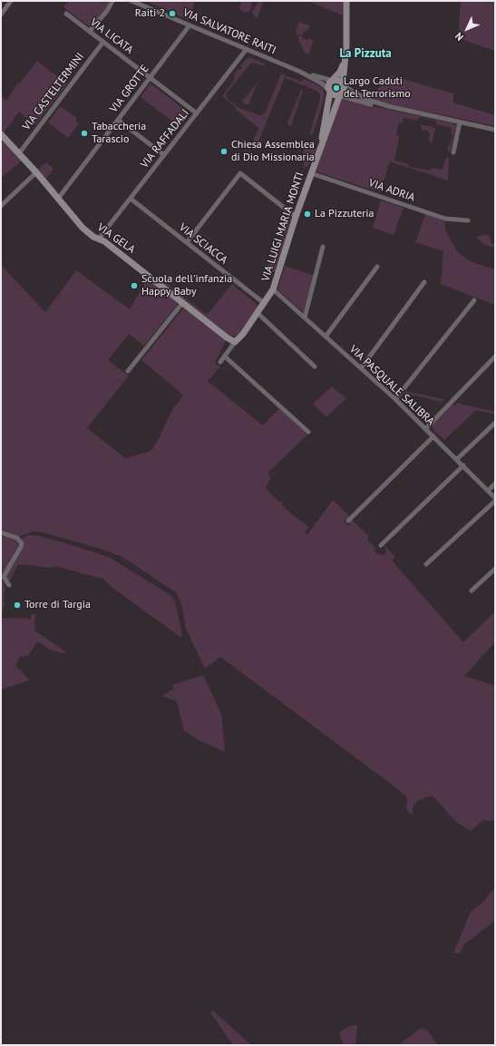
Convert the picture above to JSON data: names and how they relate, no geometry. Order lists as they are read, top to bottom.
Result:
{
  "streets": {
    "street": [
      "VIA SALVATORE RAITI",
      "VIA LICATA",
      "VIA GROTTE",
      "VIA CASTELTERMINI",
      "VIA RAFFADALI",
      "VIA ADRIA",
      "VIA LUIGI MARIA MONTI",
      "VIA GELA",
      "VIA SCIACCA",
      "VIA PASQUALE SALIBRA"
    ]
  },
  "crossings": [
    ["VIA SALVATORE RAITI", "VIA GROTTE"],
    ["VIA SALVATORE RAITI", "VIA RAFFADALI"],
    ["VIA LICATA", "VIA GROTTE"],
    ["VIA LICATA", "VIA CASTELTERMINI"],
    ["VIA LICATA", "VIA RAFFADALI"],
    ["VIA GROTTE", "VIA GELA"],
    ["VIA CASTELTERMINI", "VIA GELA"],
    ["VIA RAFFADALI", "VIA GELA"],
    ["VIA RAFFADALI", "VIA SCIACCA"],
    ["VIA ADRIA", "VIA LUIGI MARIA MONTI"],
    ["VIA LUIGI MARIA MONTI", "VIA GELA"],
    ["VIA LUIGI MARIA MONTI", "VIA SCIACCA"],
    ["VIA LUIGI MARIA MONTI", "VIA PASQUALE SALIBRA"]
  ],
  "districts": ["La Pizzuta"],
  "places": [
    "Raiti 2",
    "Largo Caduti del Terrorismo",
    "Tabaccheria Tarascio",
    "Chiesa Assemblea di Dio Missionaria",
    "La Pizzuteria",
    "Scuola dell'infanzia Happy Baby",
    "Torre di Targia"
  ],
  "north": "bottom left"
}
